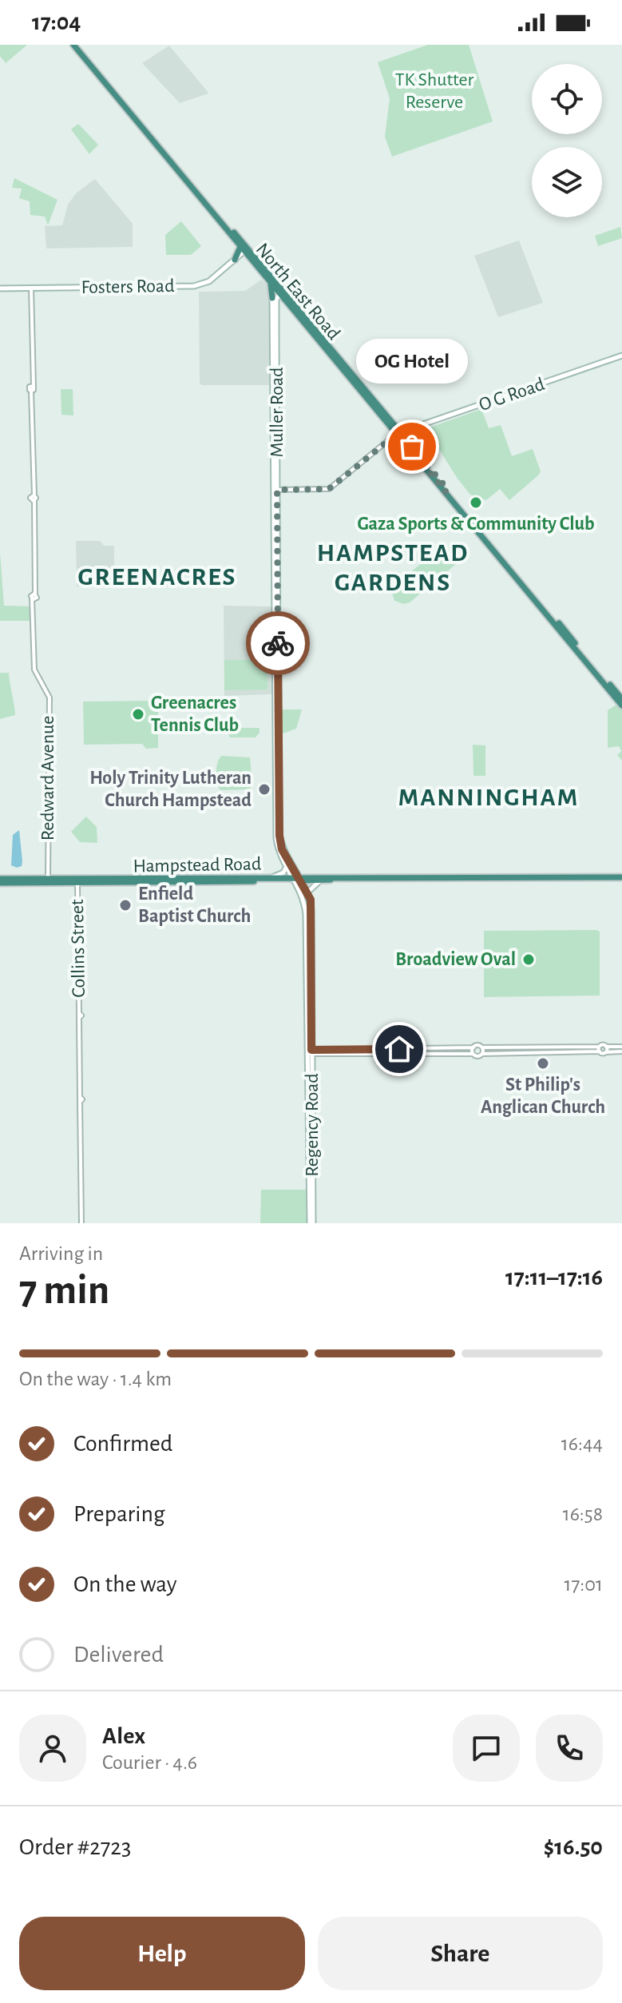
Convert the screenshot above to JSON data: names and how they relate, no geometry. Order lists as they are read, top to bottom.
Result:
{
  "streets": {
    "highway": ["North East Road", "Hampstead Road"],
    "main road": [
      "Fosters Road",
      "O G Road",
      "Muller Road",
      "Regency Road"
    ],
    "street": ["Redward Avenue", "Collins Street"]
  },
  "crossings": [
    ["Fosters Road", "Redward Avenue"],
    ["North East Road", "O G Road"],
    ["North East Road", "Muller Road"],
    ["Muller Road", "Hampstead Road"],
    ["Muller Road", "Regency Road"],
    ["Redward Avenue", "Hampstead Road"],
    ["Hampstead Road", "Collins Street"],
    ["Hampstead Road", "Regency Road"]
  ],
  "districts": ["HAMPSTEAD GARDENS", "GREENACRES", "MANNINGHAM"],
  "parks": ["TK Shutter Reserve"],
  "places": [
    "OG Hotel",
    "Gaza Sports & Community Club",
    "Greenacres Tennis Club",
    "Holy Trinity Lutheran Church Hampstead",
    "Enfield Baptist Church",
    "Broadview Oval",
    "St Philip's Anglican Church"
  ],
  "page": {
    "status": "17:04",
    "bubble": "OG Hotel",
    "heading": ["7 min", "Arriving in", "17:11–17:16"],
    "panel": [
      "Alex",
      "Courier · 4.6",
      "Order #2723",
      "$16.50"
    ],
    "bar": "On the way · 1.4 km",
    "list": [
      ["Confirmed", "16:44"],
      ["Preparing", "16:58"],
      ["On the way", "17:01"],
      "Delivered"
    ],
    "buttons": ["Help", "Share"]
  }
}
